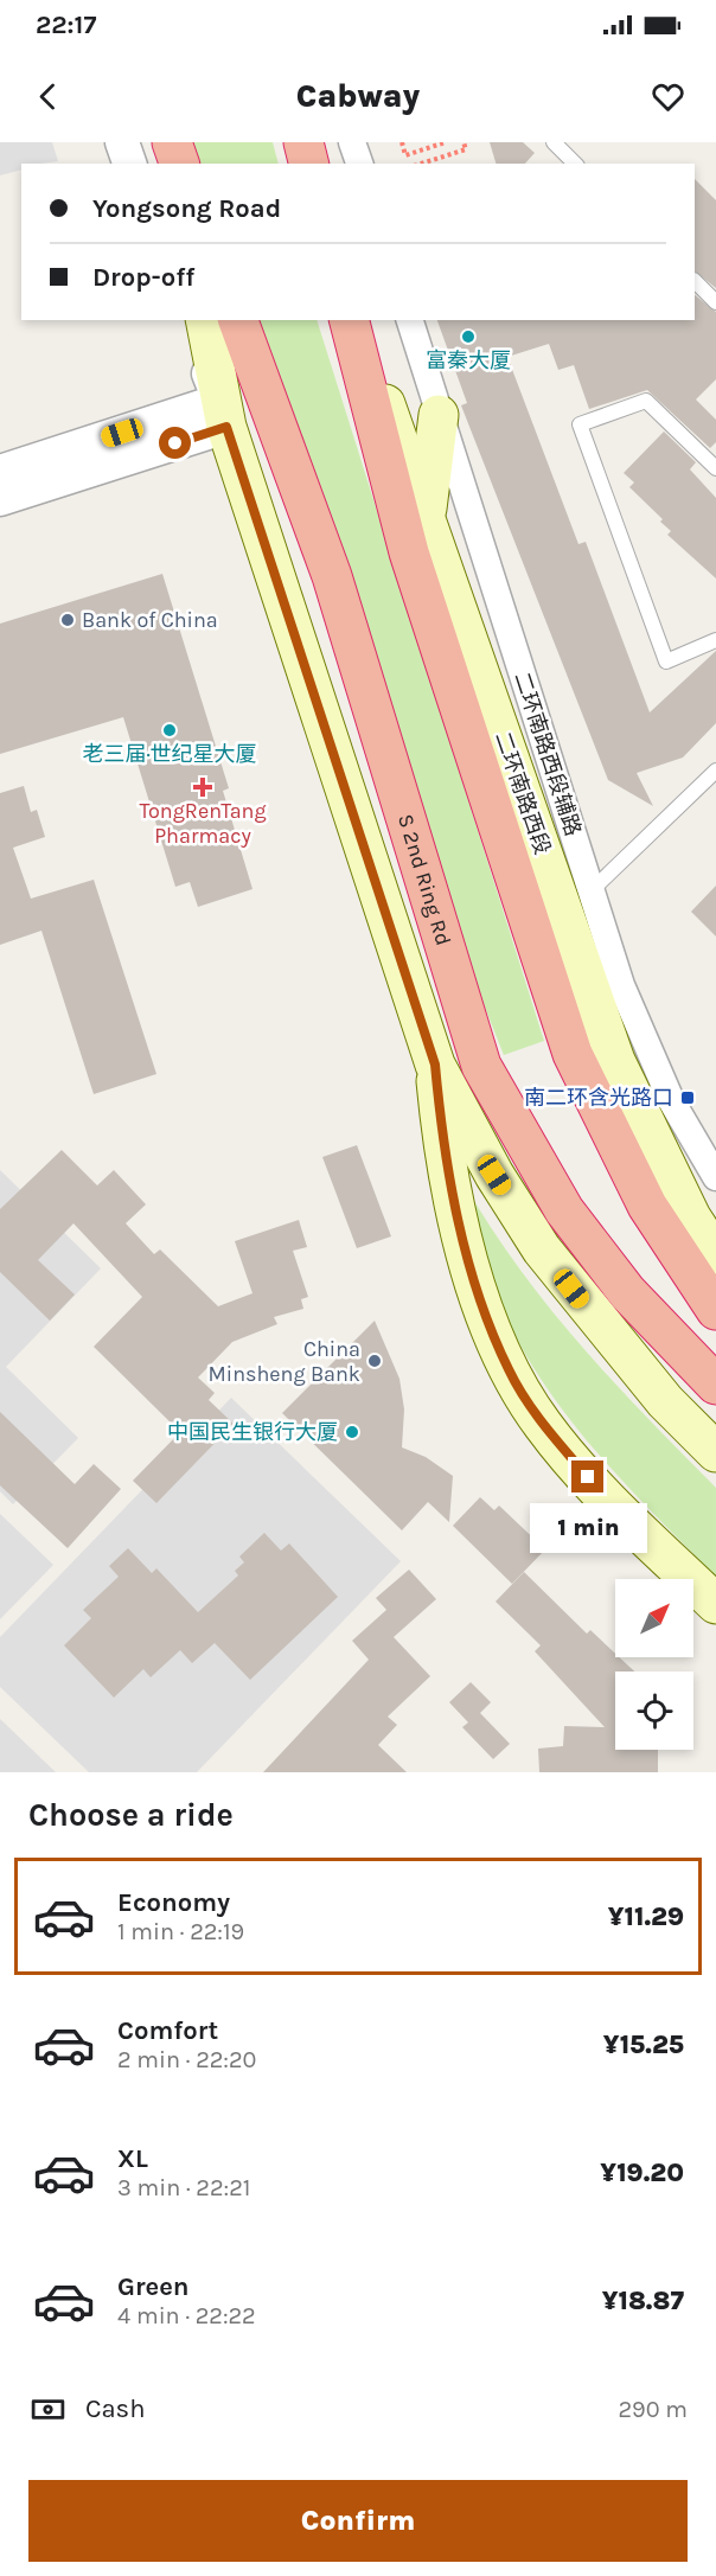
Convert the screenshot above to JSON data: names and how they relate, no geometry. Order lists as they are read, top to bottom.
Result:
{
  "streets": {
    "highway": ["S 2nd Ring Rd"],
    "main road": ["二环南路西段"],
    "street": ["二环南路西段辅路"]
  },
  "places": {
    "other": [
      "富秦大厦",
      "Bank of China",
      "老三届·世纪星大厦",
      "China Minsheng Bank",
      "中国民生银行大厦"
    ],
    "health": ["TongRenTang Pharmacy"],
    "transit": ["南二环含光路口"]
  },
  "north": "top right",
  "page": {
    "status": "22:17",
    "header": "Cabway",
    "banner": ["Yongsong Road", "Drop-off"],
    "bubble": "1 min",
    "heading": "Choose a ride",
    "list": [
      {
        "name": "Economy",
        "note": "1 min · 22:19",
        "value": "¥11.29"
      },
      {
        "name": "Comfort",
        "note": "2 min · 22:20",
        "value": "¥15.25"
      },
      {
        "name": "XL",
        "note": "3 min · 22:21",
        "value": "¥19.20"
      },
      {
        "name": "Green",
        "note": "4 min · 22:22",
        "value": "¥18.87"
      }
    ],
    "pay": ["Cash", "290 m"],
    "buttons": "Confirm"
  }
}
